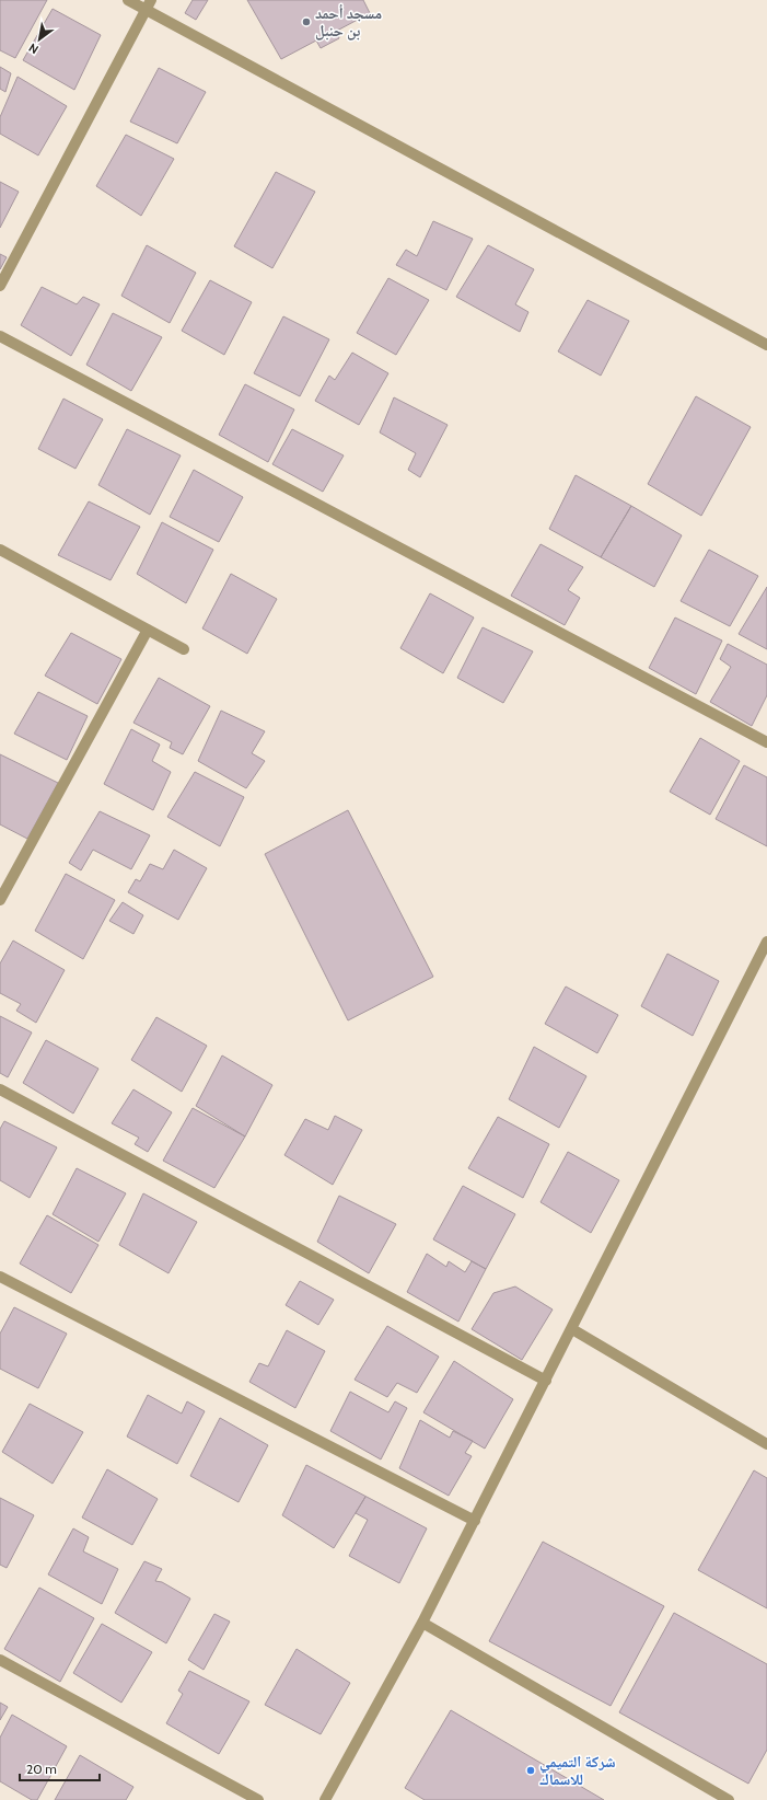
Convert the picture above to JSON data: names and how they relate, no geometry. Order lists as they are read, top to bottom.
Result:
{
  "places": ["مسجد أحمد بن حنبل", "شركة التميمي للاسماك"],
  "scale_bar": "20 m",
  "north": "bottom left"
}
